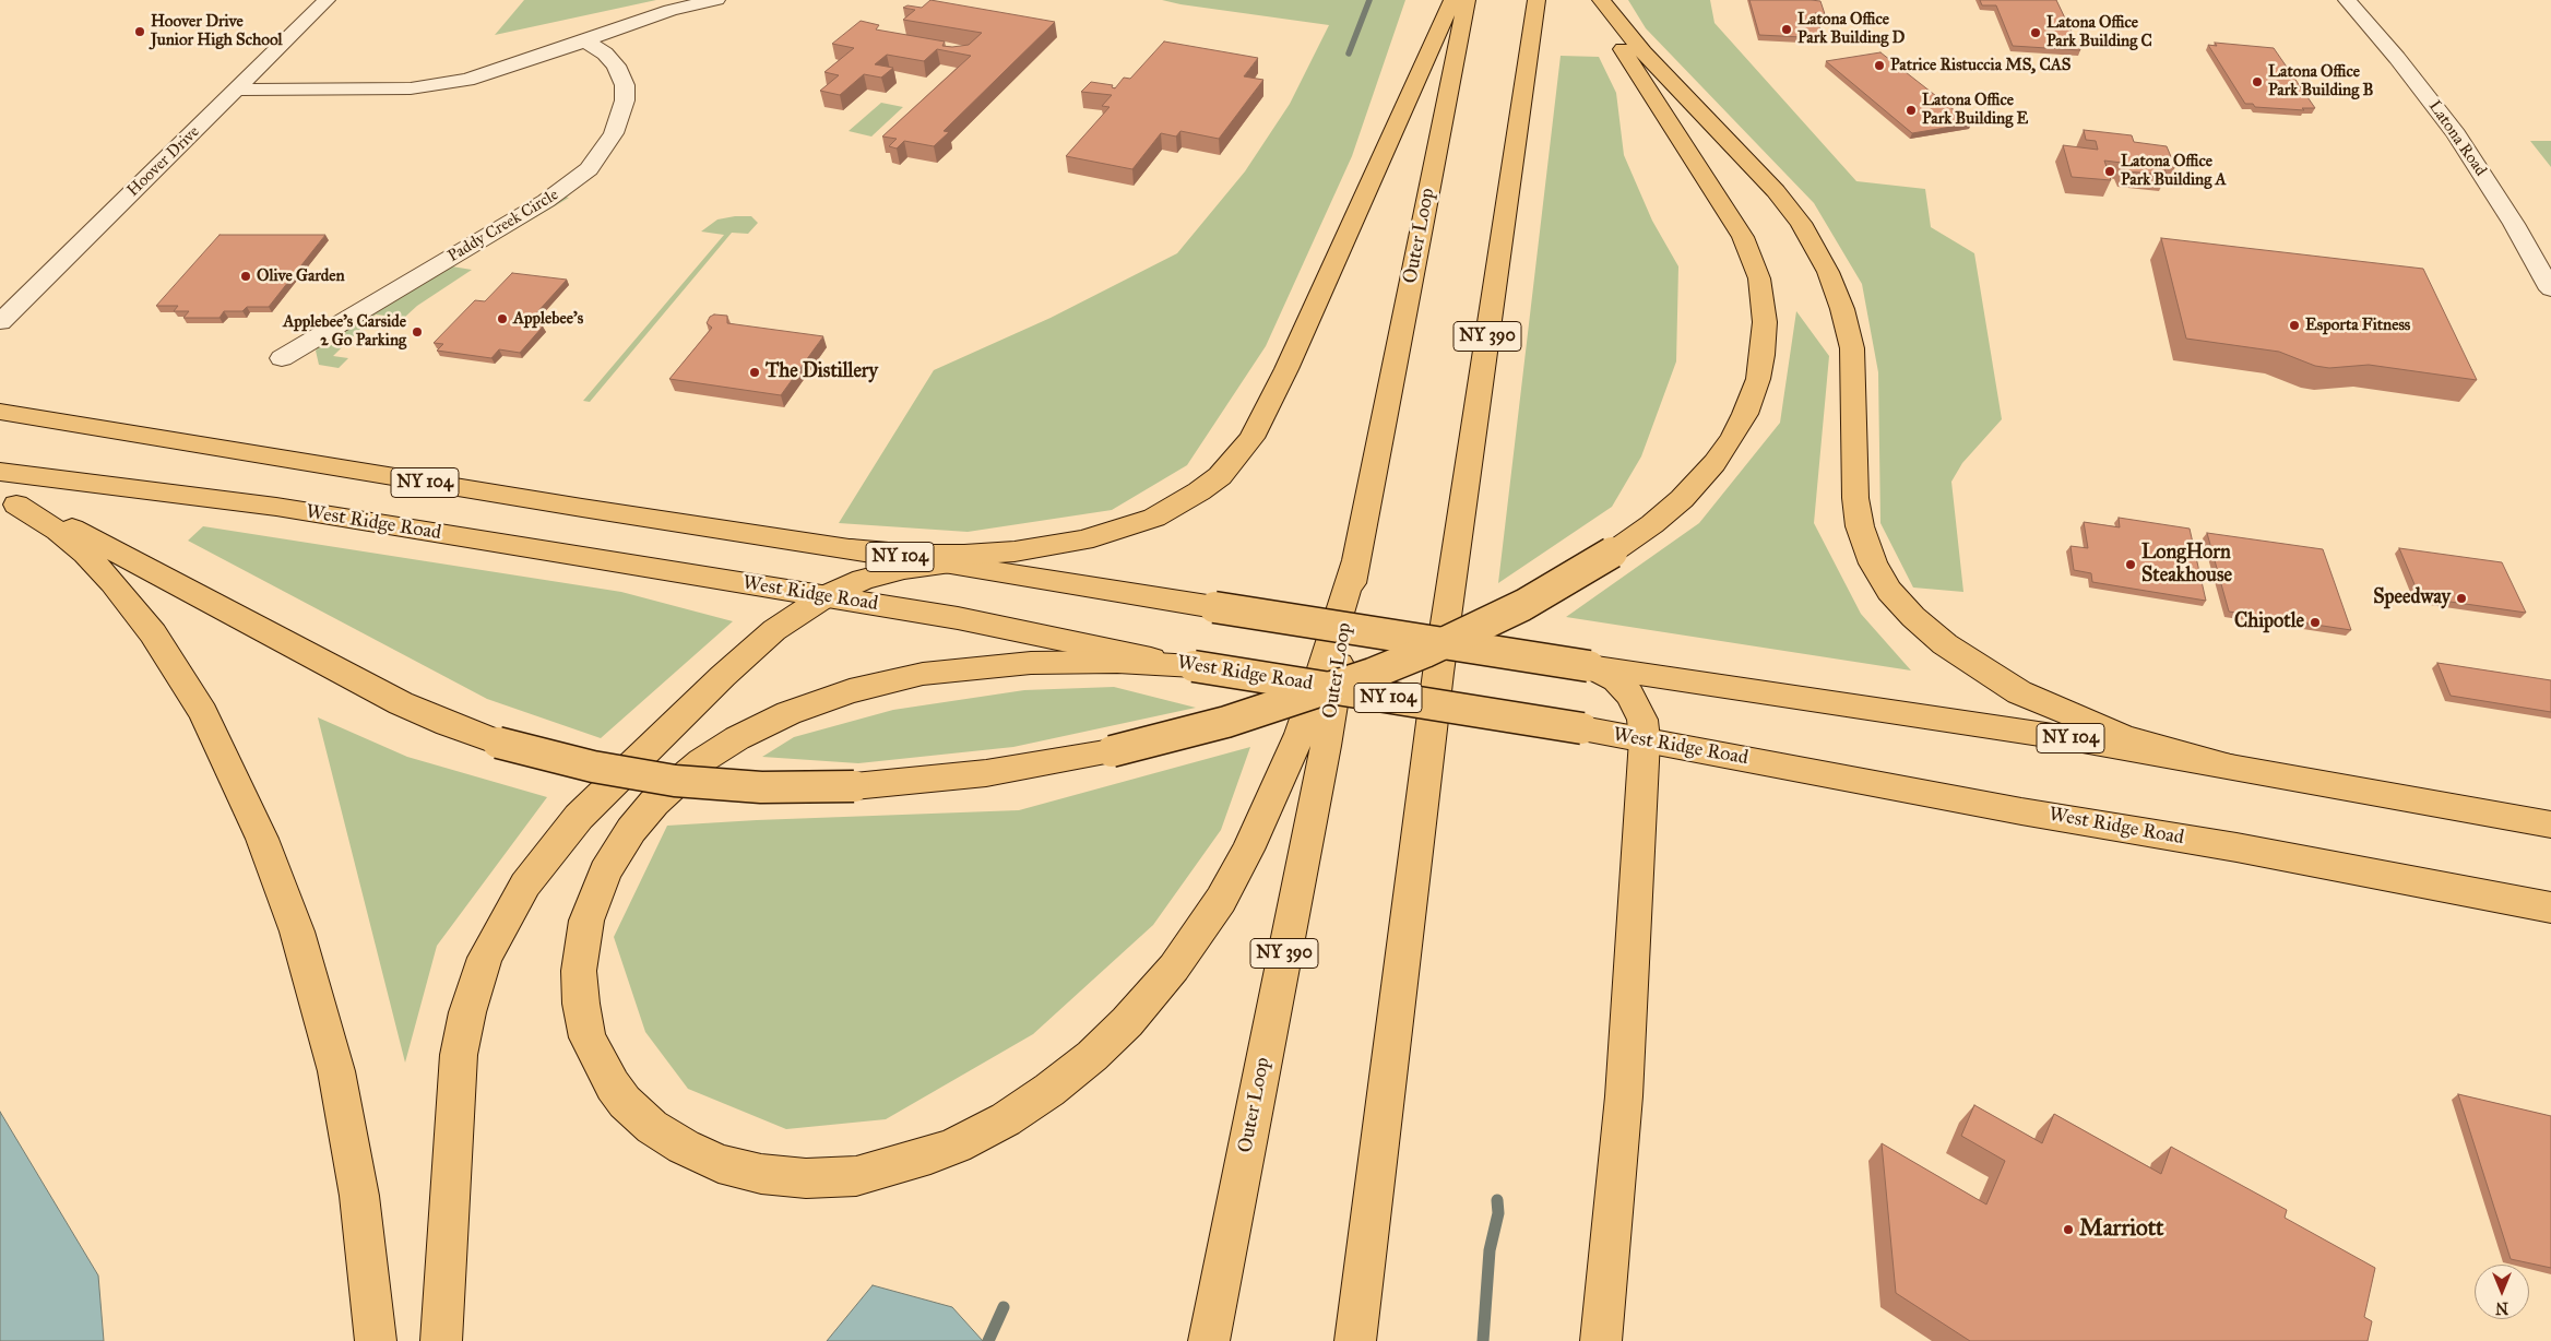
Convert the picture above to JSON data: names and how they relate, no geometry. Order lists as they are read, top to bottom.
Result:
{
  "streets": {
    "main road": [
      "Outer Loop",
      "NY 390",
      "NY 104",
      "West Ridge Road"
    ],
    "street": ["Latona Road", "Hoover Drive", "Paddy Creek Circle"]
  },
  "places": [
    "Latona Office Park Building D",
    "Hoover Drive Junior High School",
    "Latona Office Park Building C",
    "Patrice Ristuccia MS, CAS",
    "Latona Office Park Building B",
    "Latona Office Park Building E",
    "Latona Office Park Building A",
    "Olive Garden",
    "Applebee's",
    "Esporta Fitness",
    "Applebee's Carside 2 Go Parking",
    "The Distillery",
    "LongHorn Steakhouse",
    "Speedway",
    "Chipotle",
    "Marriott"
  ],
  "north": "bottom"
}
